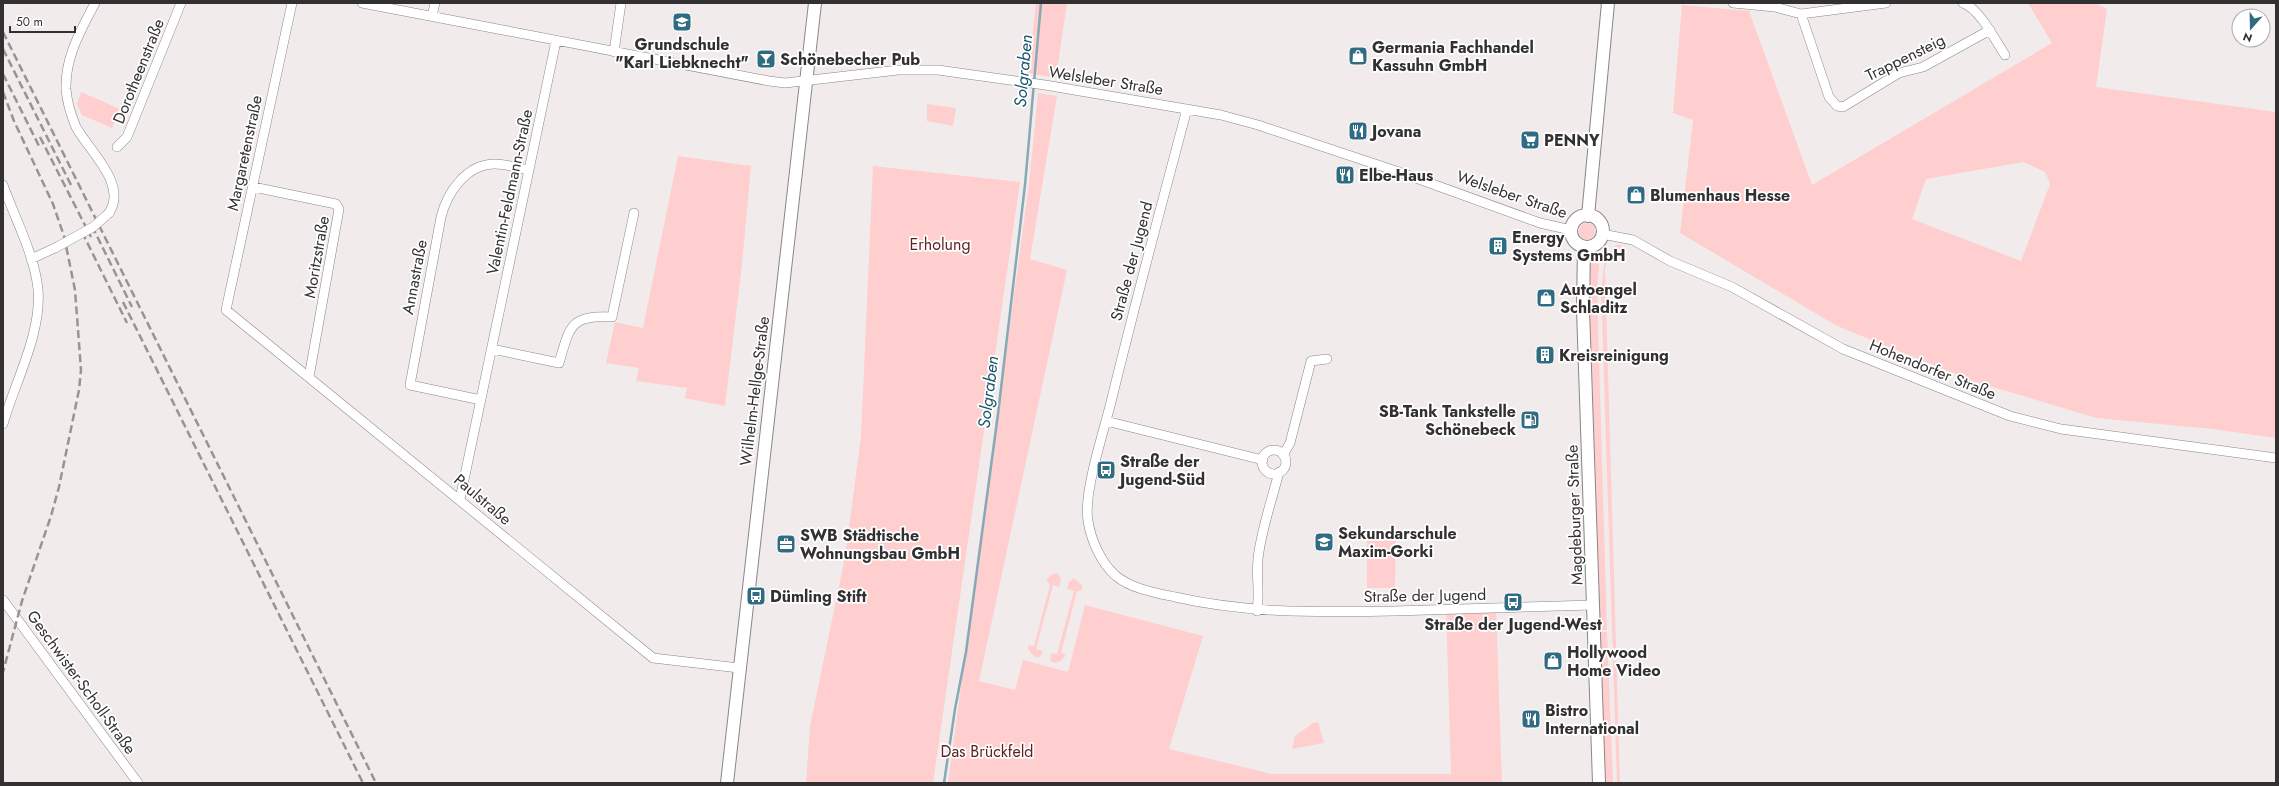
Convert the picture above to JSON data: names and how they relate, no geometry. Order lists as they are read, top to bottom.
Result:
{
  "streets": {
    "main road": ["Wilhelm-Hellge-Straße", "Magdeburger Straße"],
    "street": [
      "Trappensteig",
      "Dorotheenstraße",
      "Welsleber Straße",
      "Margaretenstraße",
      "Valentin-Feldmann-Straße",
      "Moritzstraße",
      "Straße der Jugend",
      "Annastraße",
      "Hohendorfer Straße",
      "Paulstraße",
      "Geschwister-Scholl-Straße"
    ]
  },
  "crossings": [
    ["Welsleber Straße", "Valentin-Feldmann-Straße"],
    ["Welsleber Straße", "Straße der Jugend"],
    ["Welsleber Straße", "Hohendorfer Straße"],
    ["Welsleber Straße", "Wilhelm-Hellge-Straße"],
    ["Welsleber Straße", "Magdeburger Straße"],
    ["Margaretenstraße", "Moritzstraße"],
    ["Margaretenstraße", "Paulstraße"],
    ["Valentin-Feldmann-Straße", "Annastraße"],
    ["Valentin-Feldmann-Straße", "Paulstraße"],
    ["Moritzstraße", "Paulstraße"],
    ["Straße der Jugend", "Magdeburger Straße"],
    ["Hohendorfer Straße", "Magdeburger Straße"],
    ["Wilhelm-Hellge-Straße", "Paulstraße"]
  ],
  "water": ["Solgraben"],
  "parks": ["Erholung", "Das Brückfeld"],
  "places": {
    "school or university": ["Grundschule \"Karl Liebknecht\"", "Sekundarschule Maxim-Gorki"],
    "shop": [
      "Germania Fachhandel Kassuhn GmbH",
      "Blumenhaus Hesse",
      "Autoengel Schladitz",
      "Hollywood Home Video"
    ],
    "bar": ["Schönebecher Pub"],
    "restaurant": ["Jovana", "Elbe-Haus", "Bistro International"],
    "supermarket": ["PENNY"],
    "building": ["Energy Systems GmbH", "Kreisreinigung"],
    "fuel station": ["SB-Tank Tankstelle Schönebeck"],
    "bus stop": ["Straße der Jugend-Süd", "Dümling Stift", "Straße der Jugend-West"],
    "office": ["SWB Städtische Wohnungsbau GmbH"]
  },
  "scale_bar": "50 m",
  "north": "bottom"
}
